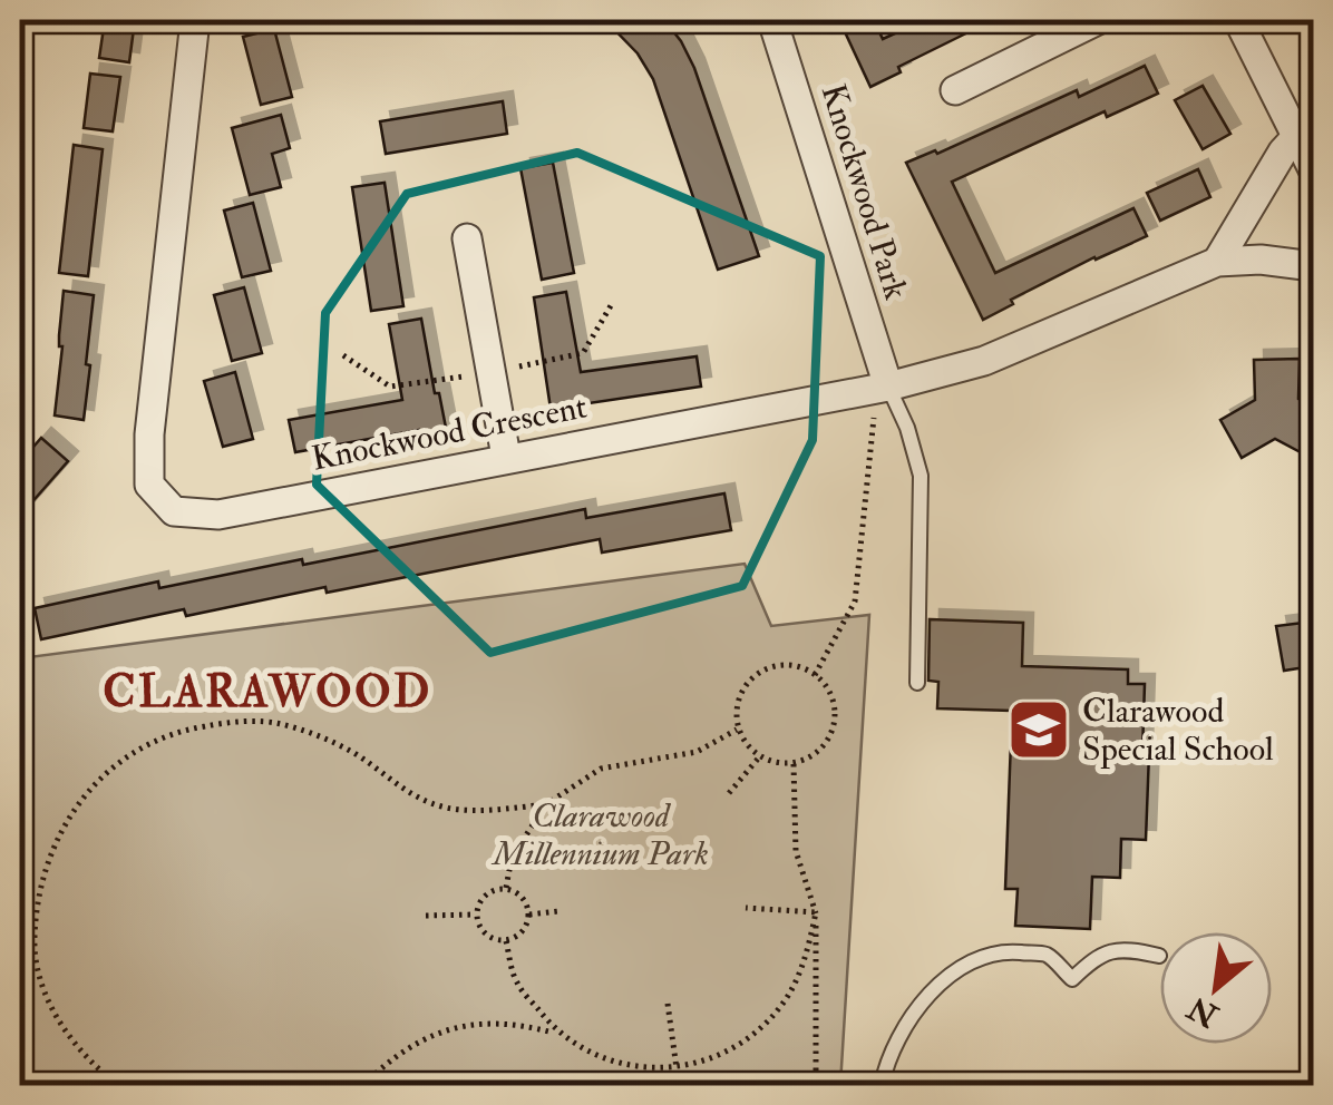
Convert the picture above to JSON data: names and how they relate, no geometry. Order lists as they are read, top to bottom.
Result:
{
  "streets": {
    "street": ["Knockwood Park", "Knockwood Crescent"]
  },
  "crossings": [
    ["Knockwood Park", "Knockwood Crescent"]
  ],
  "districts": ["CLARAWOOD"],
  "parks": ["Clarawood Millennium Park"],
  "places": {
    "school or university": ["Clarawood Special School"]
  },
  "north": "bottom left"
}
